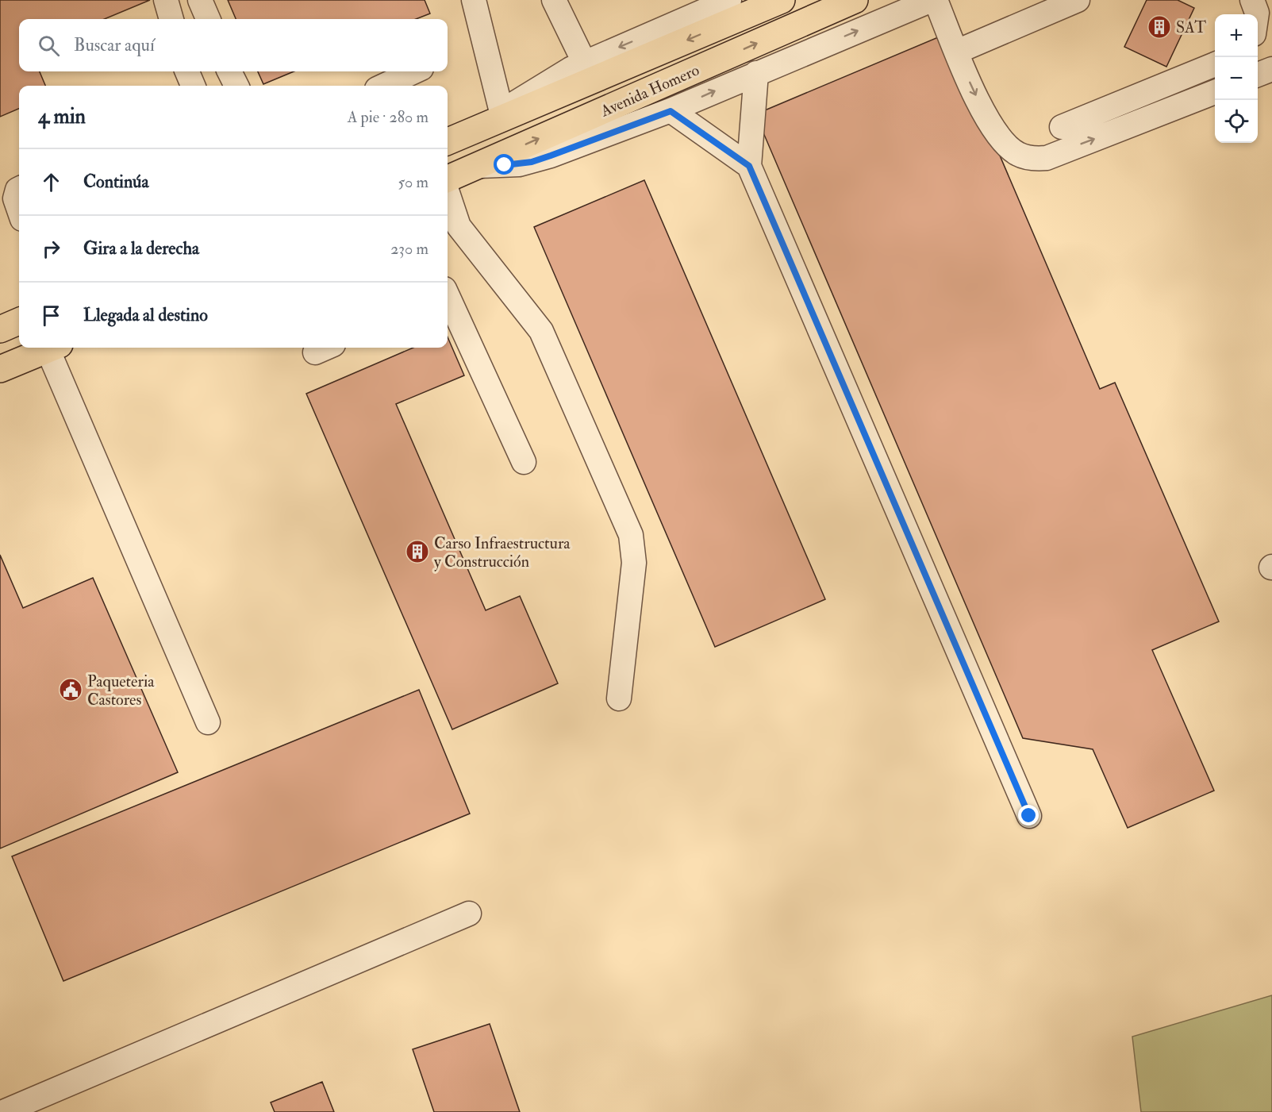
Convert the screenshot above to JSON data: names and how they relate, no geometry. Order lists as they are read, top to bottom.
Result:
{
  "streets": {
    "main road": ["Avenida Homero"]
  },
  "places": {
    "building": ["SAT", "Carso Infraestructura y Construcción"],
    "public building": ["Paqueteria Castores"]
  },
  "page": {
    "map_buttons": ["+", "−"],
    "search": "Buscar aquí",
    "heading": ["4 min", "A pie · 280 m"],
    "list": [
      ["Continúa", "50 m"],
      ["Gira a la derecha", "230 m"],
      "Llegada al destino"
    ]
  }
}
